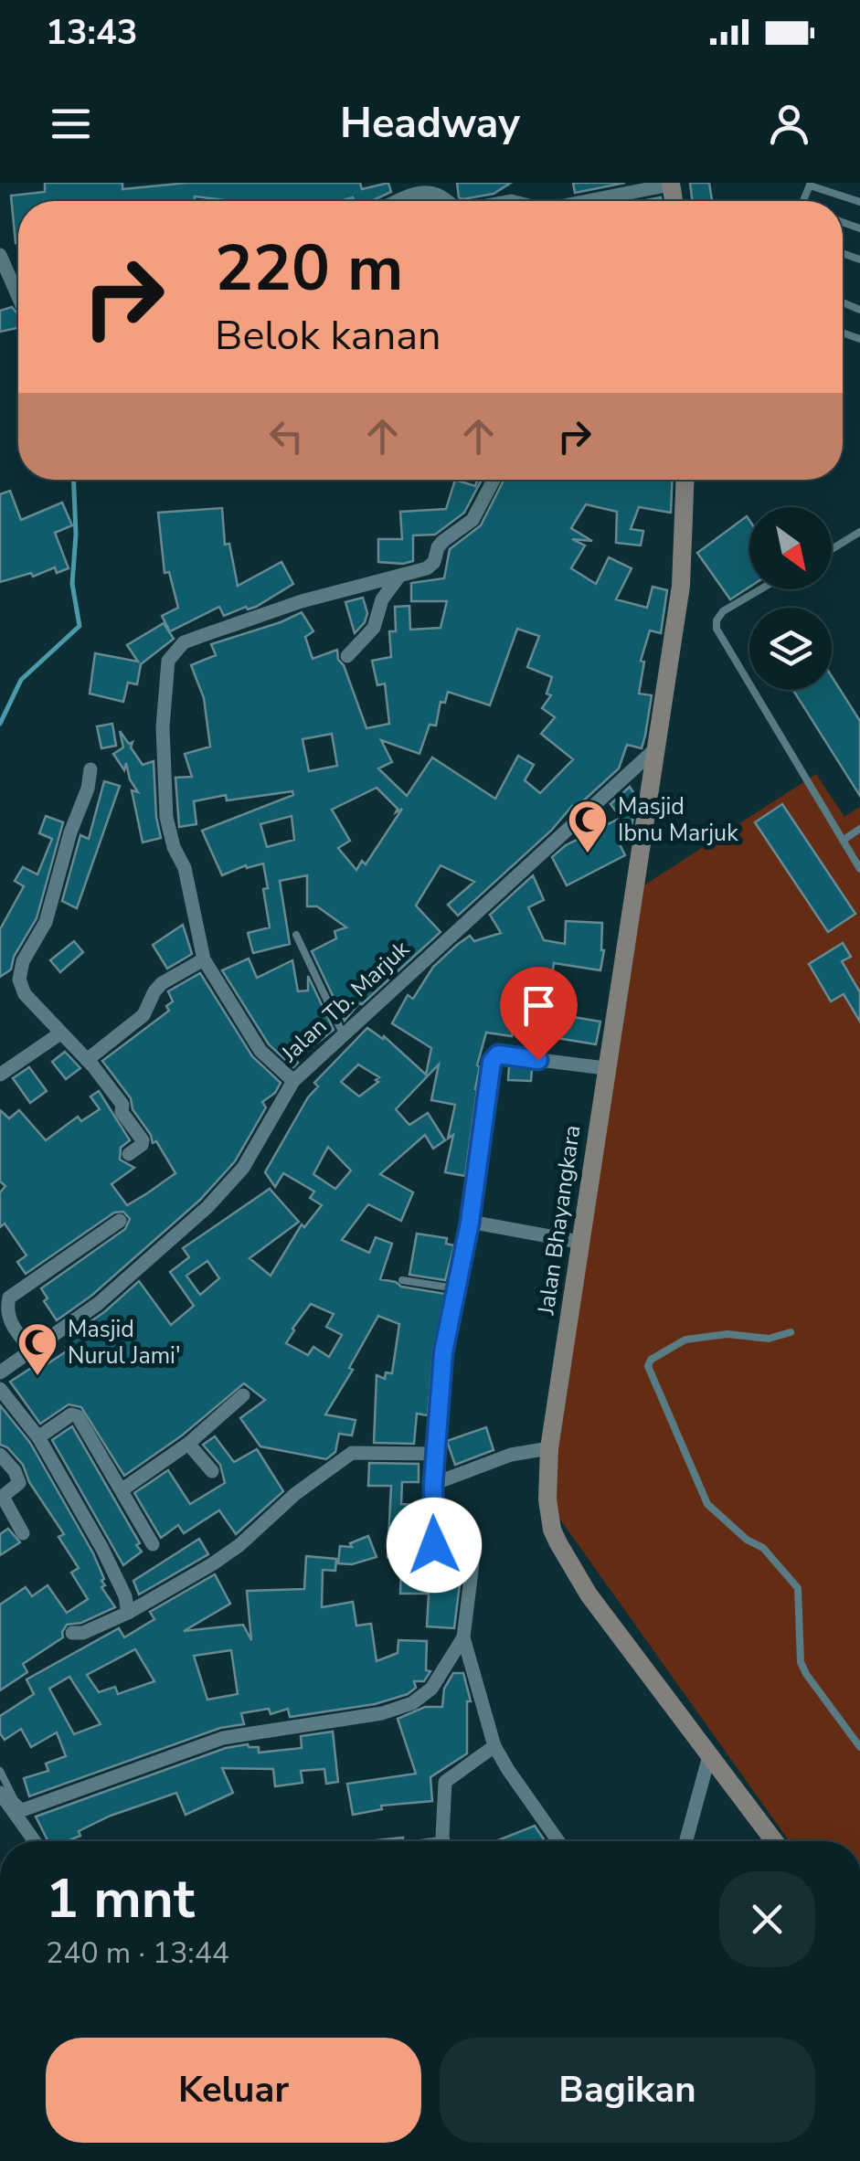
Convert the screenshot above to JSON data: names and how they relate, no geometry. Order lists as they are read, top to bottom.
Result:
{
  "streets": {
    "street": ["Jalan Tb. Marjuk", "Jalan Bhayangkara"]
  },
  "crossings": [
    ["Jalan Tb. Marjuk", "Jalan Bhayangkara"]
  ],
  "places": {
    "mosque": ["Masjid Ibnu Marjuk", "Masjid Nurul Jami'"]
  },
  "north": "bottom right",
  "page": {
    "status": "13:43",
    "header": "Headway",
    "turn": ["220 m", "Belok kanan"],
    "heading": ["1 mnt", "240 m · 13:44"],
    "buttons": ["Keluar", "Bagikan"]
  }
}
